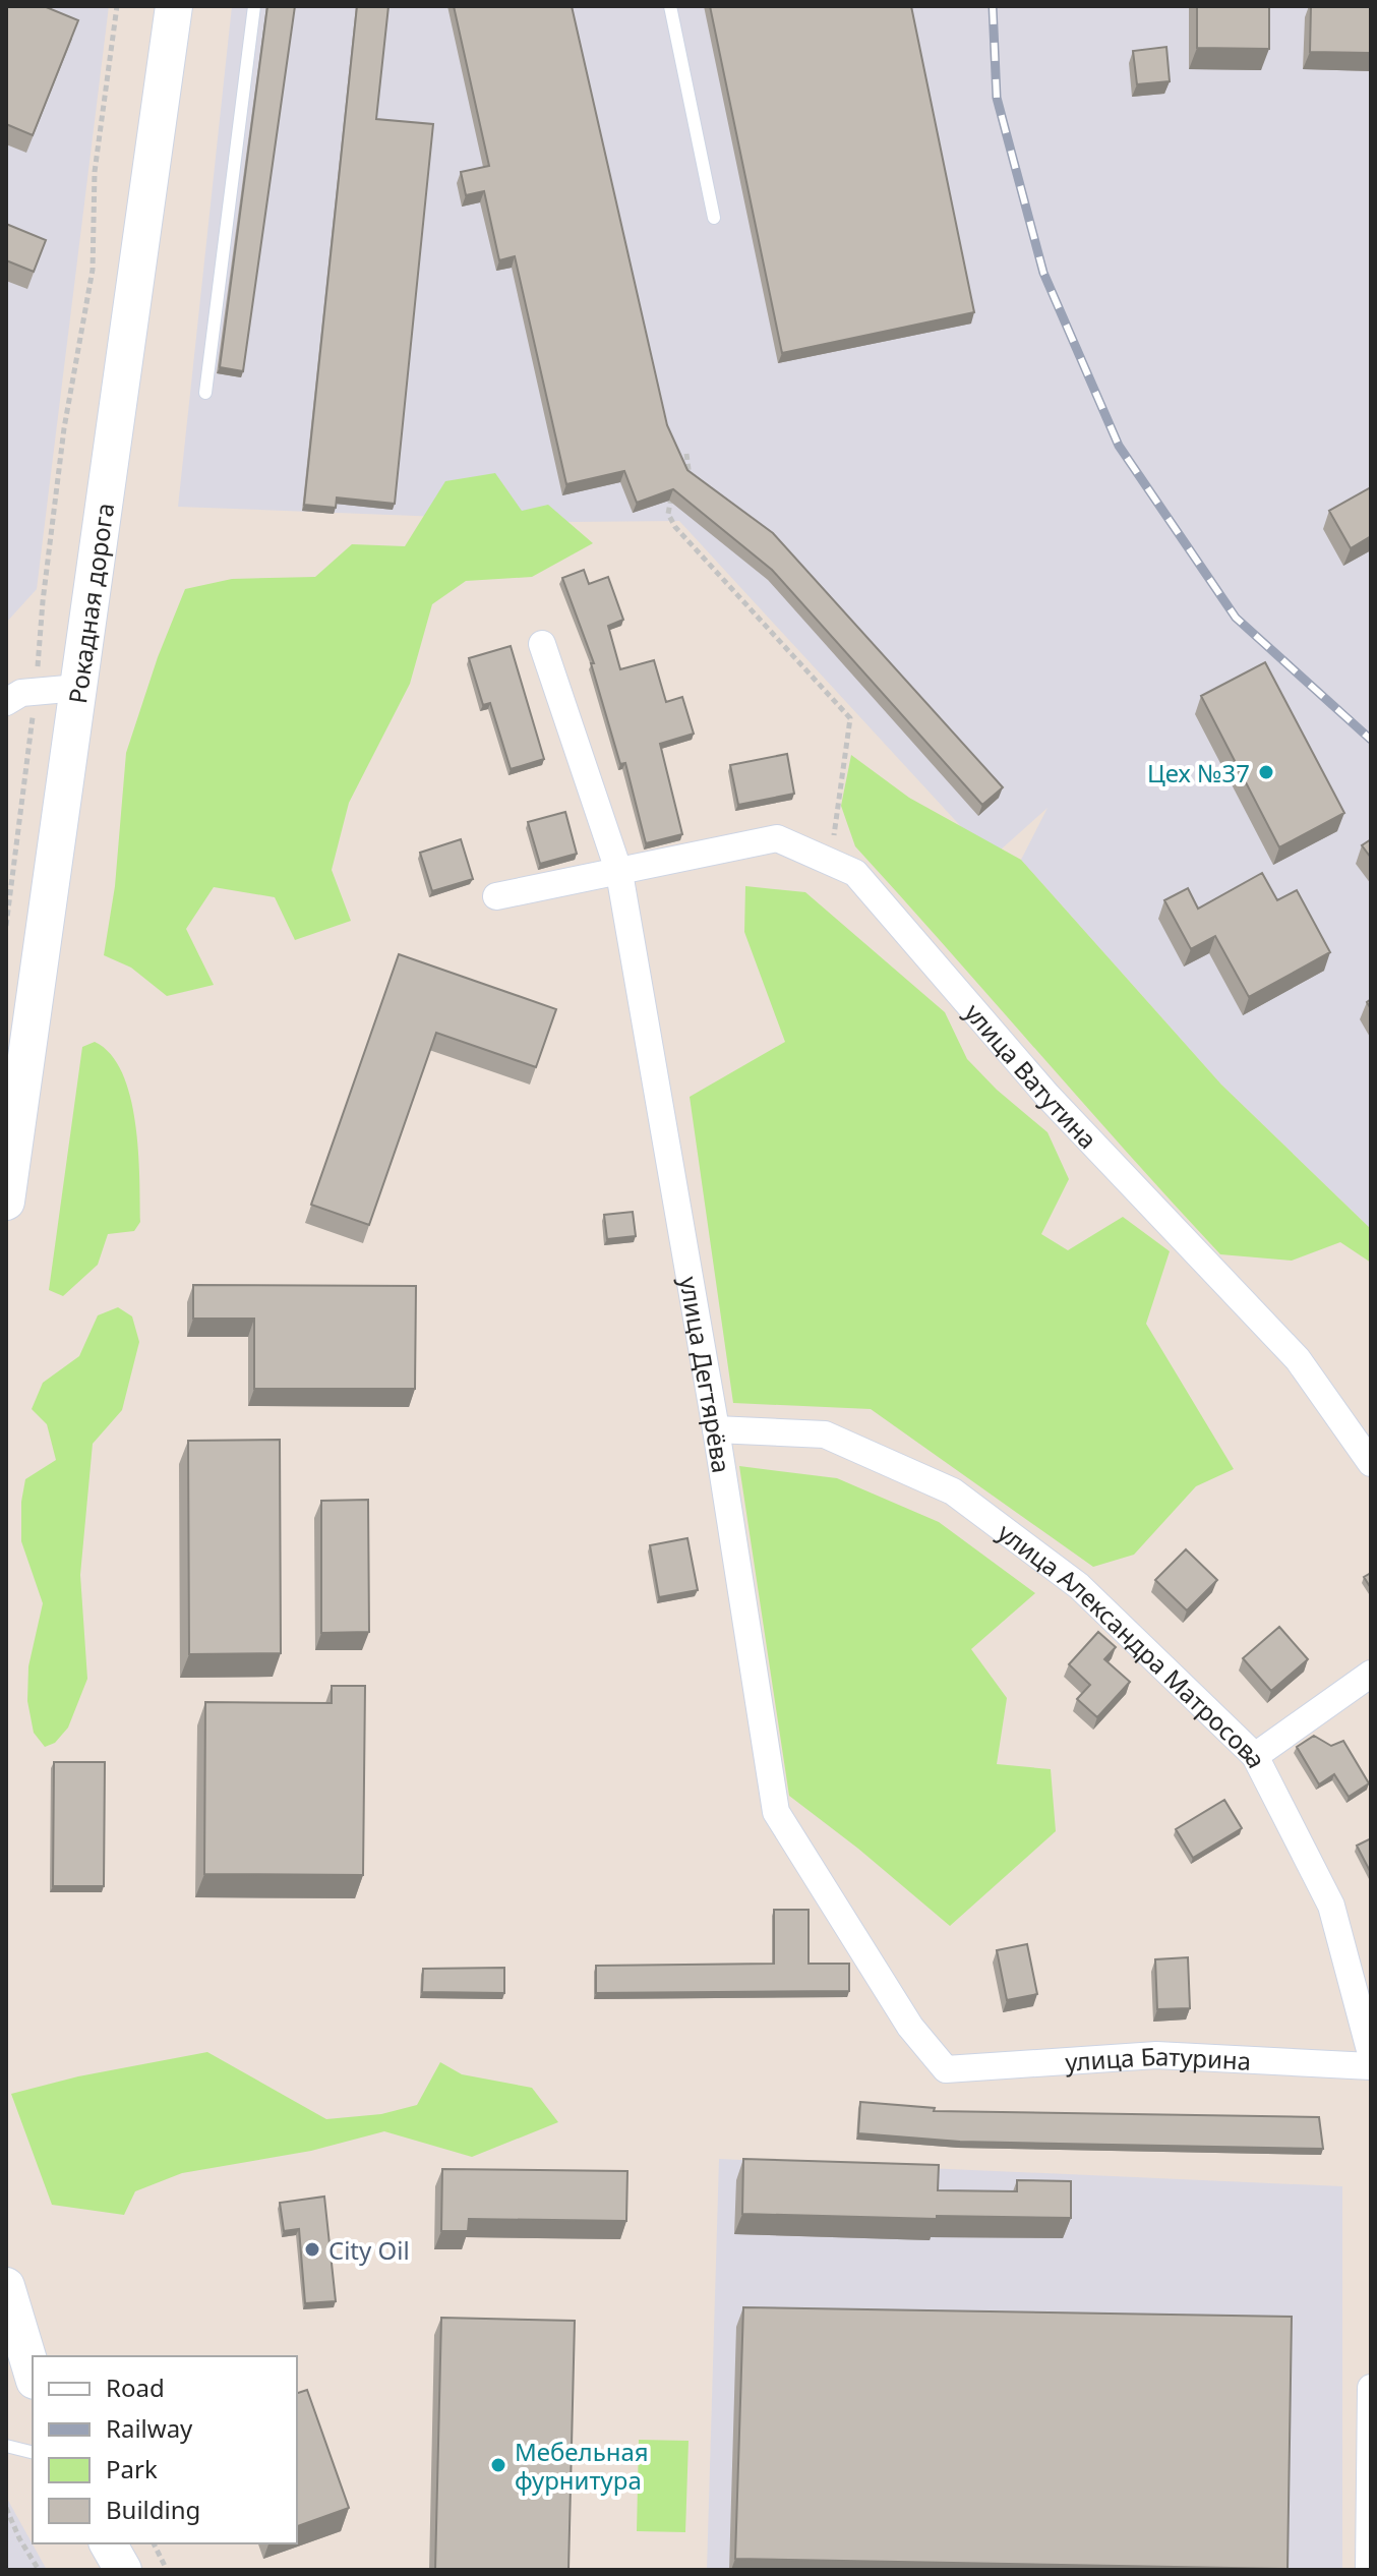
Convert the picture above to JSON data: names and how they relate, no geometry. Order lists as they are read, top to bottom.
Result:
{
  "streets": {
    "main road": ["Рокадная дорога"],
    "street": [
      "улица Ватутина",
      "улица Дегтярёва",
      "улица Александра Матросова",
      "улица Батурина"
    ]
  },
  "crossings": [
    ["улица Ватутина", "улица Дегтярёва"],
    ["улица Дегтярёва", "улица Александра Матросова"],
    ["улица Дегтярёва", "улица Батурина"]
  ],
  "places": ["Цех №37", "City Oil", "Мебельная фурнитура"],
  "legend": [
    "Road",
    "Railway",
    "Park",
    "Building"
  ]
}
